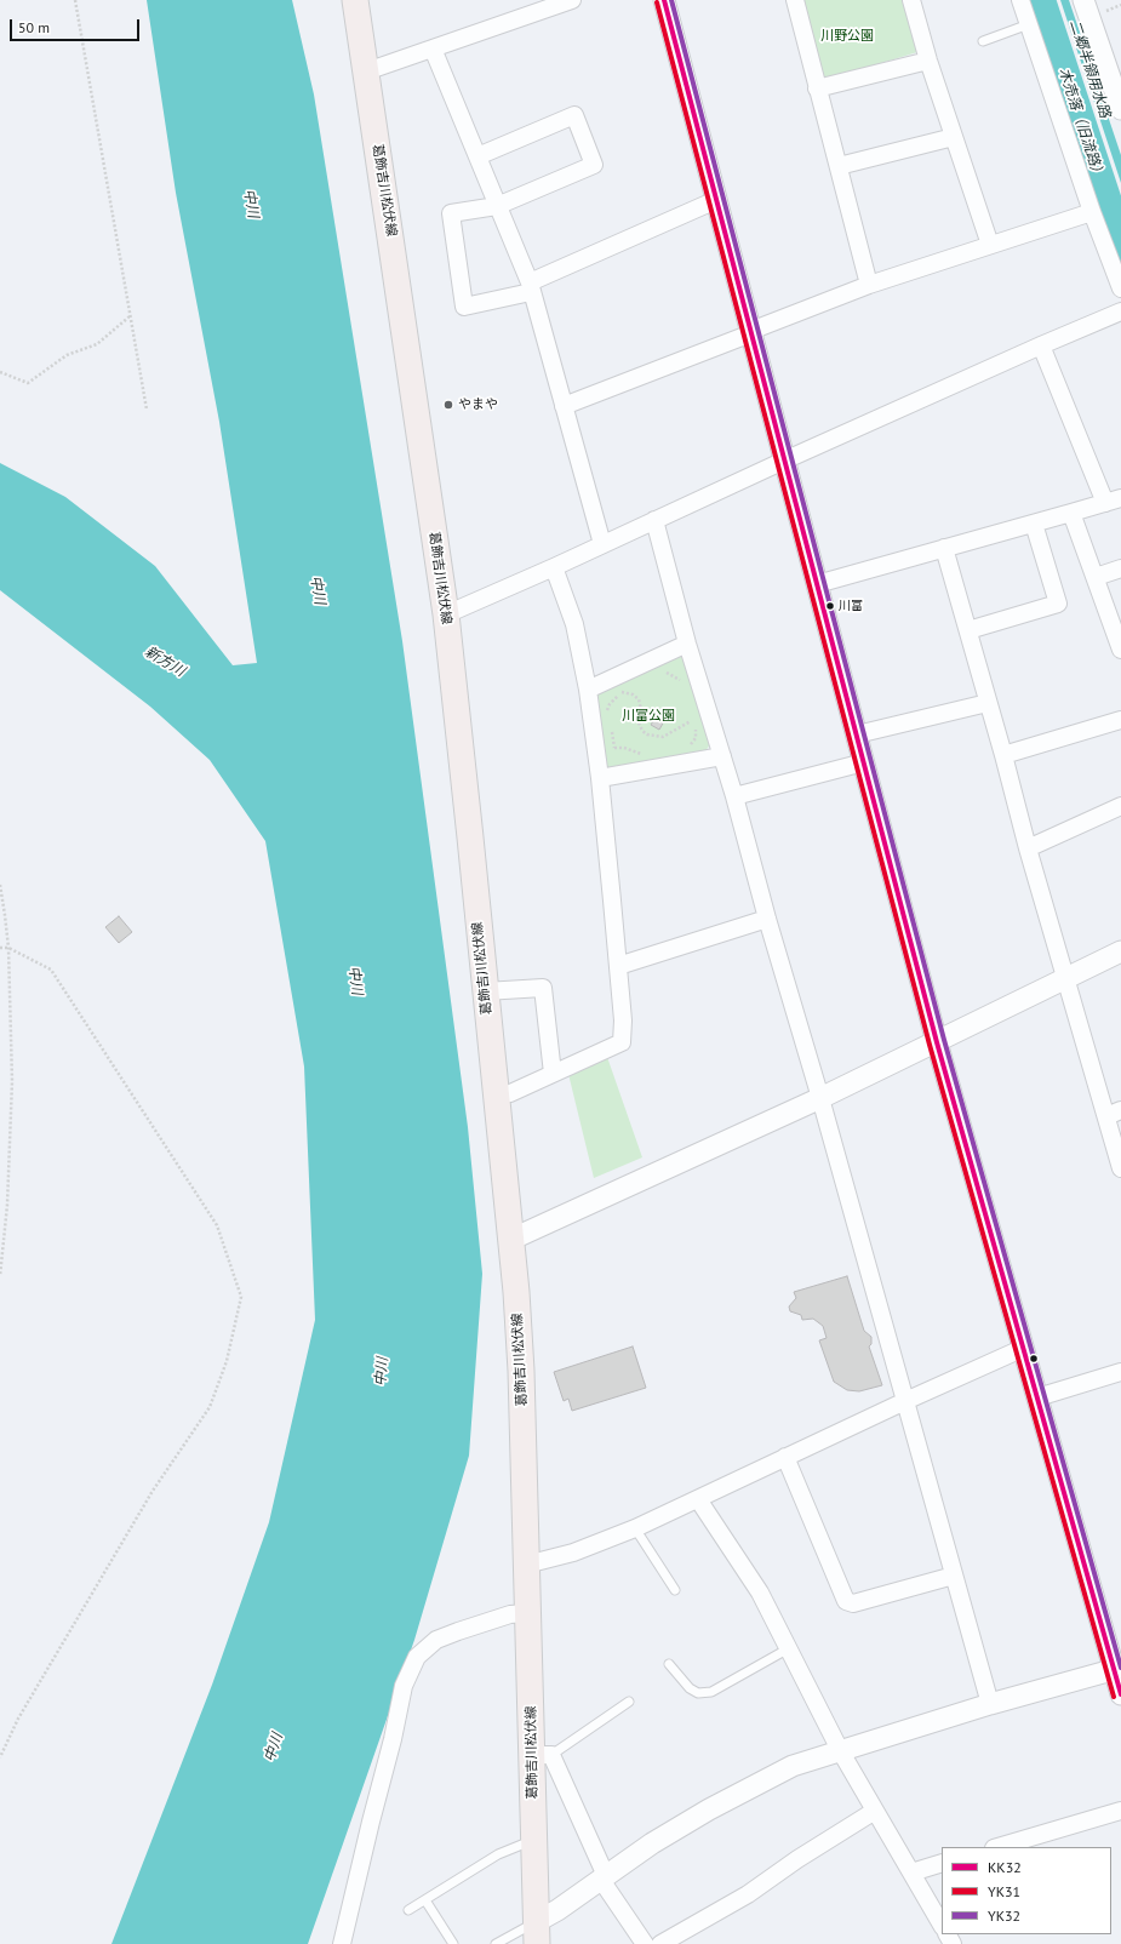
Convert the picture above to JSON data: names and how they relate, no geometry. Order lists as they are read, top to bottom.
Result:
{
  "streets": {
    "main road": ["葛飾吉川松伏線"]
  },
  "water": [
    "二郷半領用水路",
    "木売落（旧流路）",
    "中川",
    "新方川"
  ],
  "parks": ["川野公園", "川富公園"],
  "places": ["やまや", "川富"],
  "lines": ["transit line KK32", "transit line YK32", "transit line YK31"],
  "legend": ["KK32", "YK31", "YK32"],
  "scale_bar": "50 m"
}
